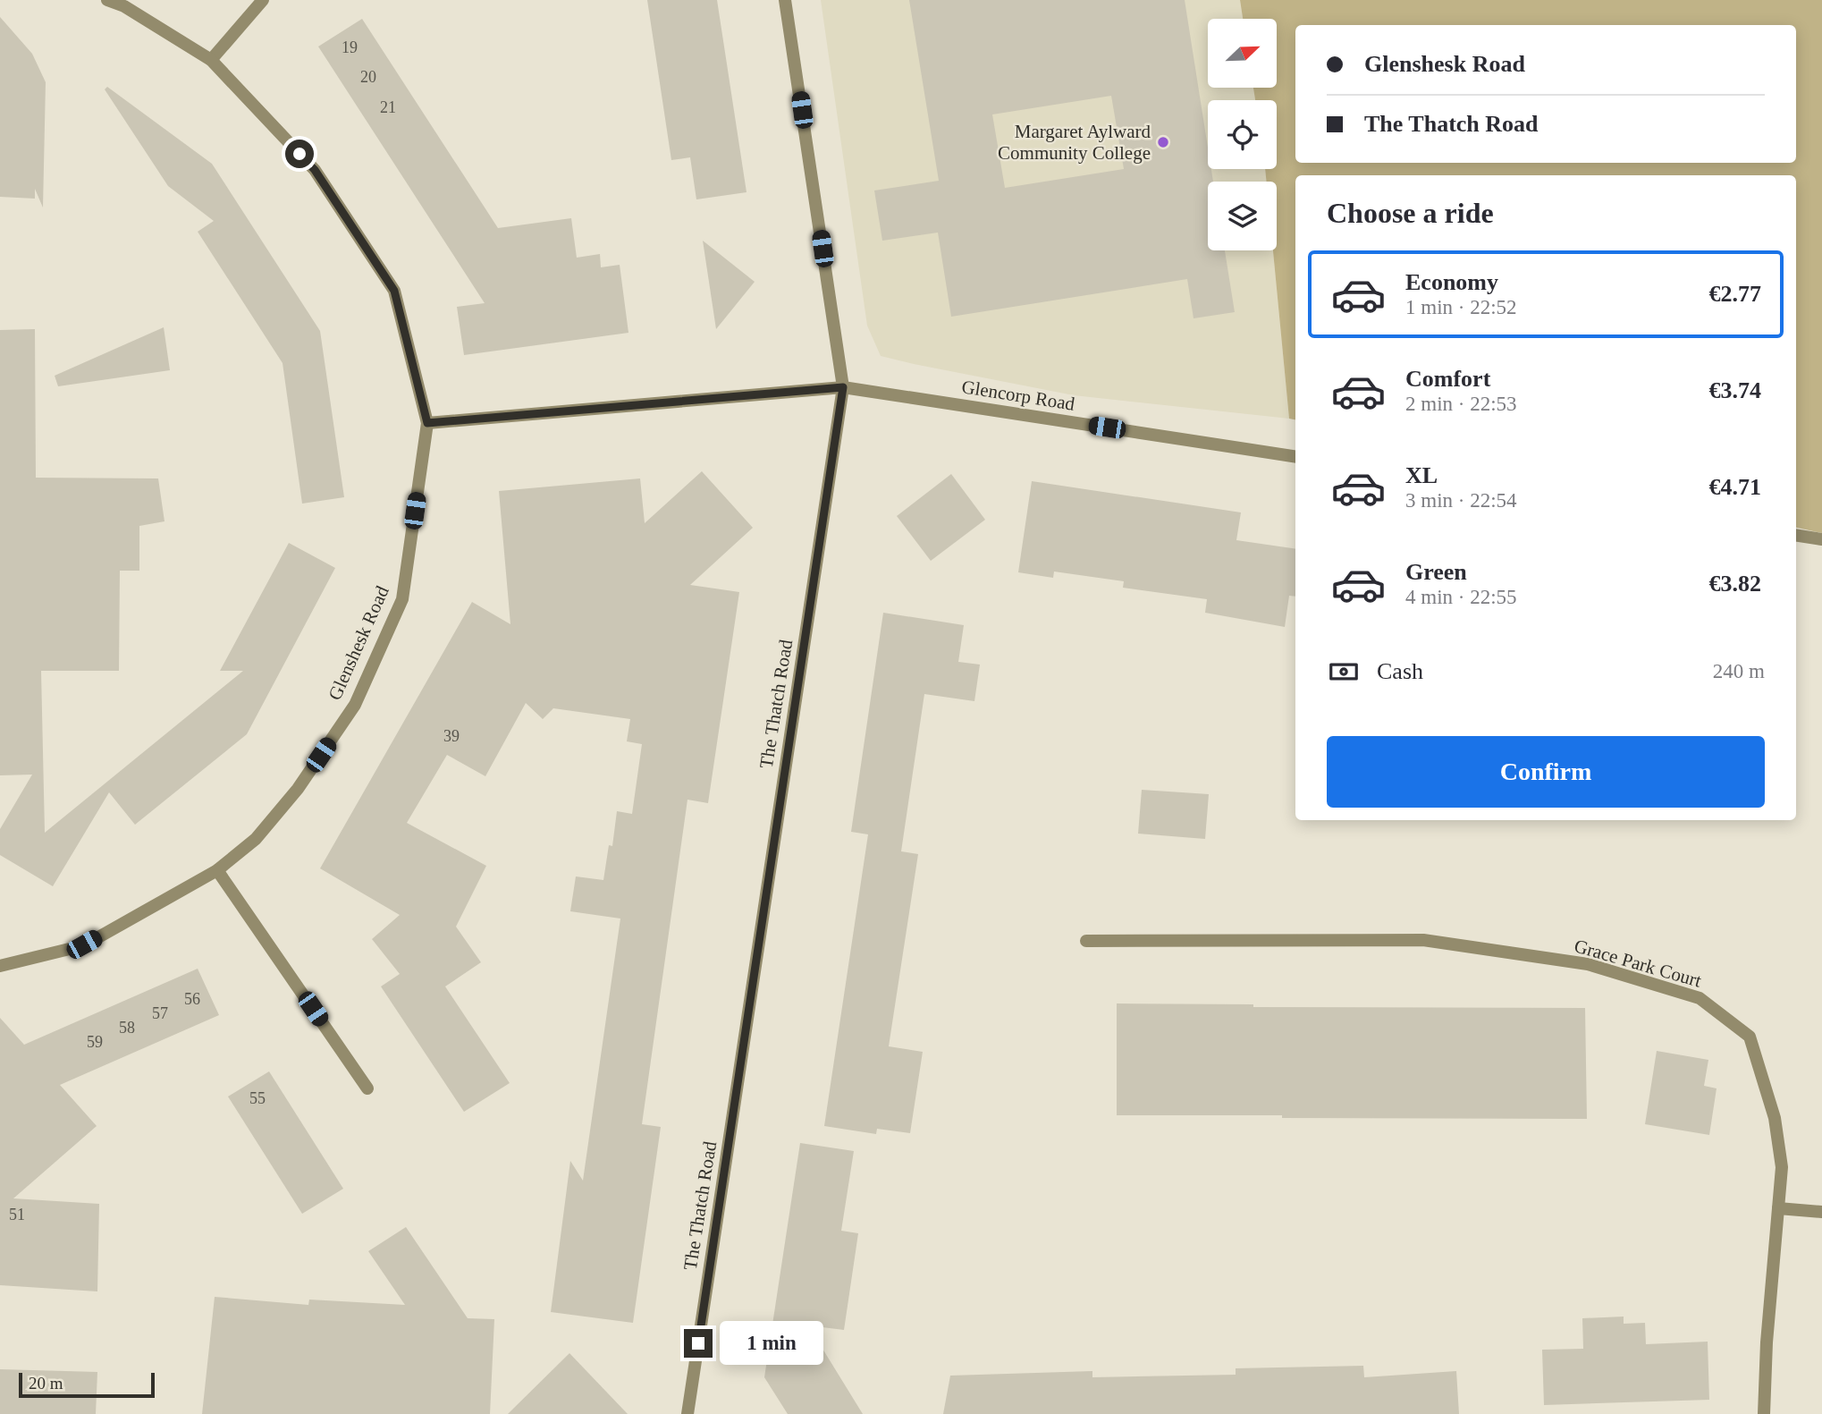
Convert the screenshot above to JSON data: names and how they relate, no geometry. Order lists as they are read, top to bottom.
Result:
{
  "streets": {
    "street": [
      "Glencorp Road",
      "Glenshesk Road",
      "The Thatch Road",
      "Grace Park Court"
    ]
  },
  "crossings": [
    ["Glencorp Road", "The Thatch Road"]
  ],
  "places": ["Margaret Aylward Community College"],
  "house_numbers": [
    "19",
    "20",
    "21",
    "39",
    "56",
    "57",
    "58",
    "59",
    "55",
    "51"
  ],
  "scale_bar": "20 m",
  "north": "top right",
  "page": {
    "banner": ["Glenshesk Road", "The Thatch Road"],
    "heading": "Choose a ride",
    "list": [
      {
        "name": "Economy",
        "note": "1 min · 22:52",
        "value": "€2.77"
      },
      {
        "name": "Comfort",
        "note": "2 min · 22:53",
        "value": "€3.74"
      },
      {
        "name": "XL",
        "note": "3 min · 22:54",
        "value": "€4.71"
      },
      {
        "name": "Green",
        "note": "4 min · 22:55",
        "value": "€3.82"
      }
    ],
    "pay": ["Cash", "240 m"],
    "buttons": "Confirm",
    "bubble": "1 min",
    "scale": "20 m"
  }
}
